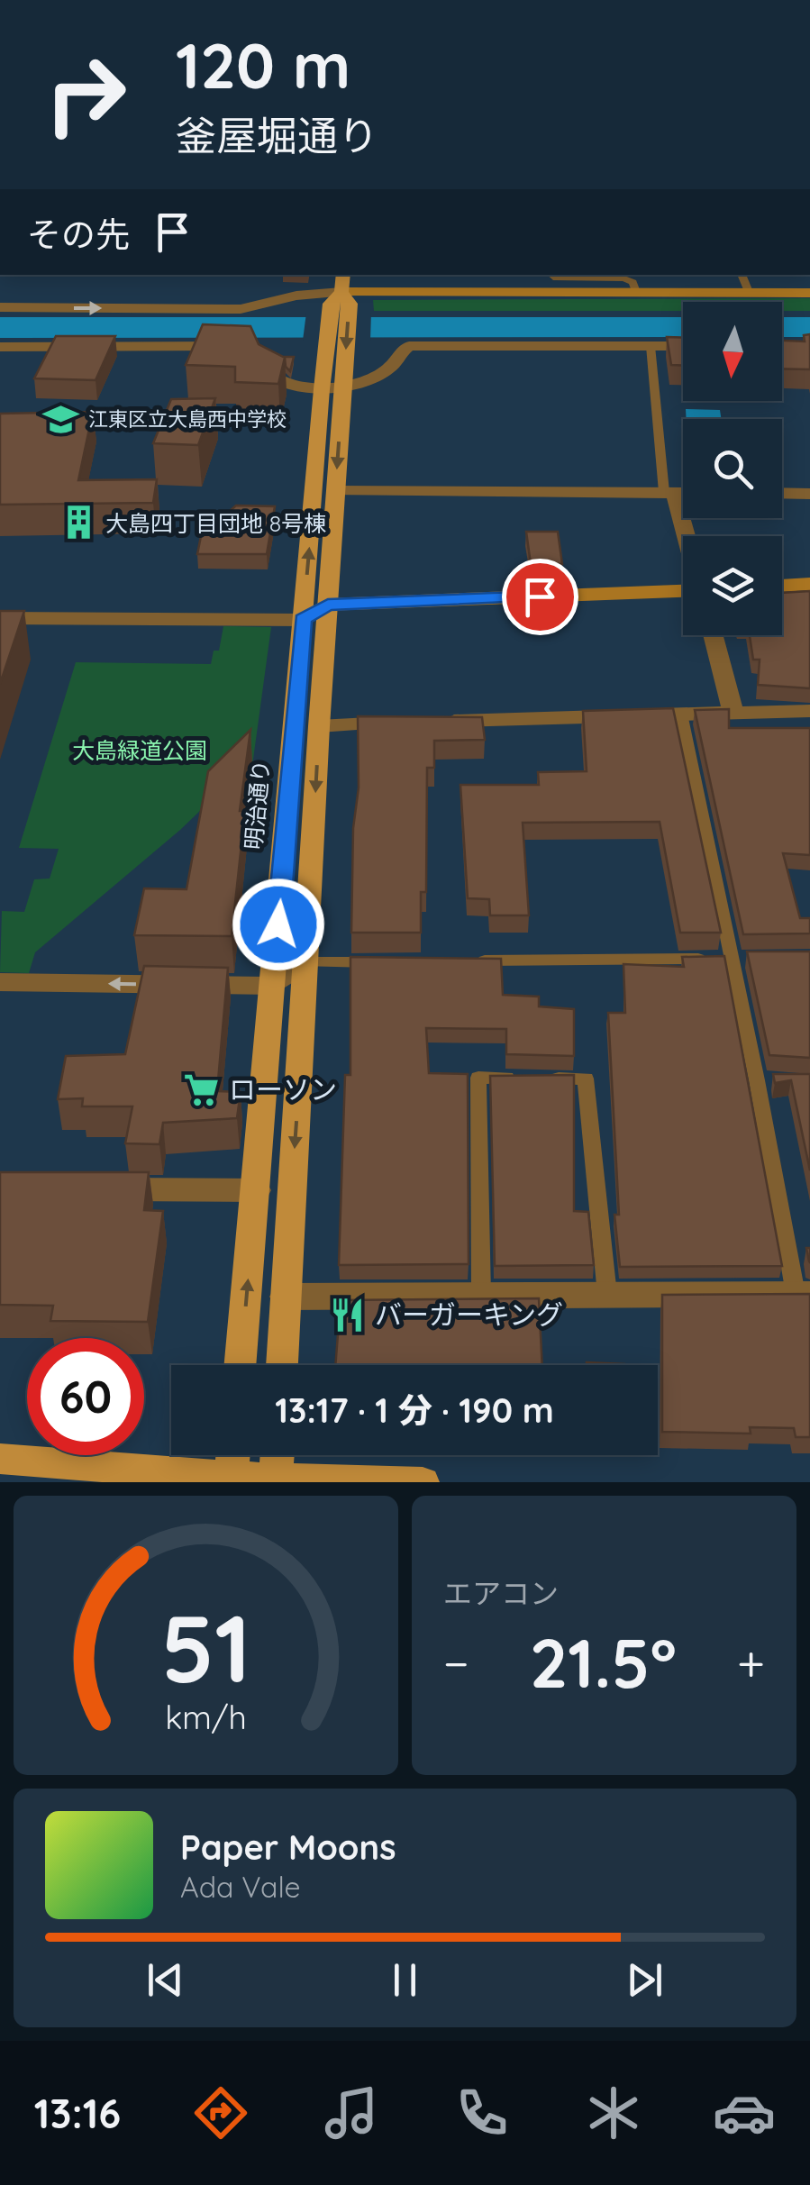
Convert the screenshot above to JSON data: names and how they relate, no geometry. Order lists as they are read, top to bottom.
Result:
{
  "streets": {
    "main road": ["明治通り"]
  },
  "parks": ["大島緑道公園"],
  "places": {
    "school or university": ["江東区立大島西中学校"],
    "building": ["大島四丁目団地 8号棟"],
    "supermarket": ["ローソン"],
    "restaurant": ["バーガーキング"]
  },
  "north": "bottom",
  "page": {
    "turn": ["120 m", "釜屋堀通り"],
    "then": "その先",
    "limit": "60",
    "trip": "13:17 · 1 分 · 190 m",
    "tile": "エアコン",
    "heat": ["−", "21.5°", "+"],
    "song": ["Paper Moons", "Ada Vale"],
    "tabs": "13:16",
    "gauge": ["51", "km/h"]
  }
}
